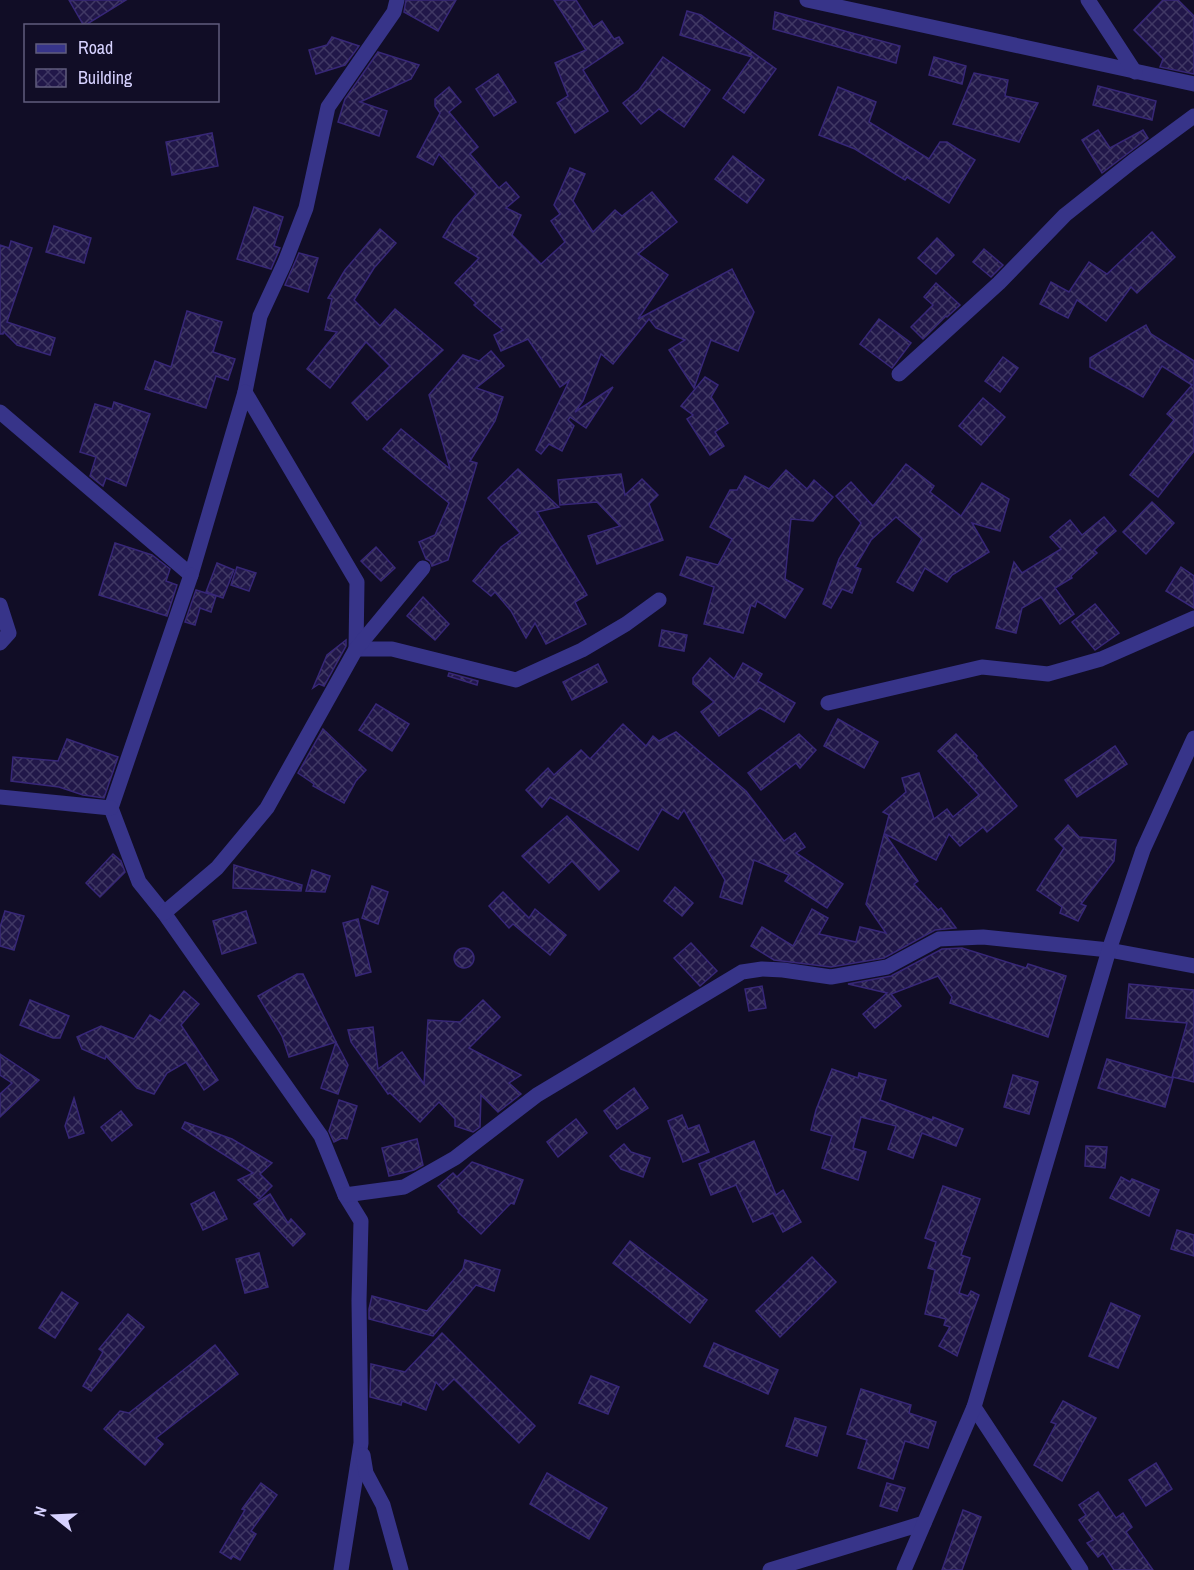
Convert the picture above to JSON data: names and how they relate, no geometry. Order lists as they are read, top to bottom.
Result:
{
  "legend": ["Road", "Building"],
  "north": "left"
}
